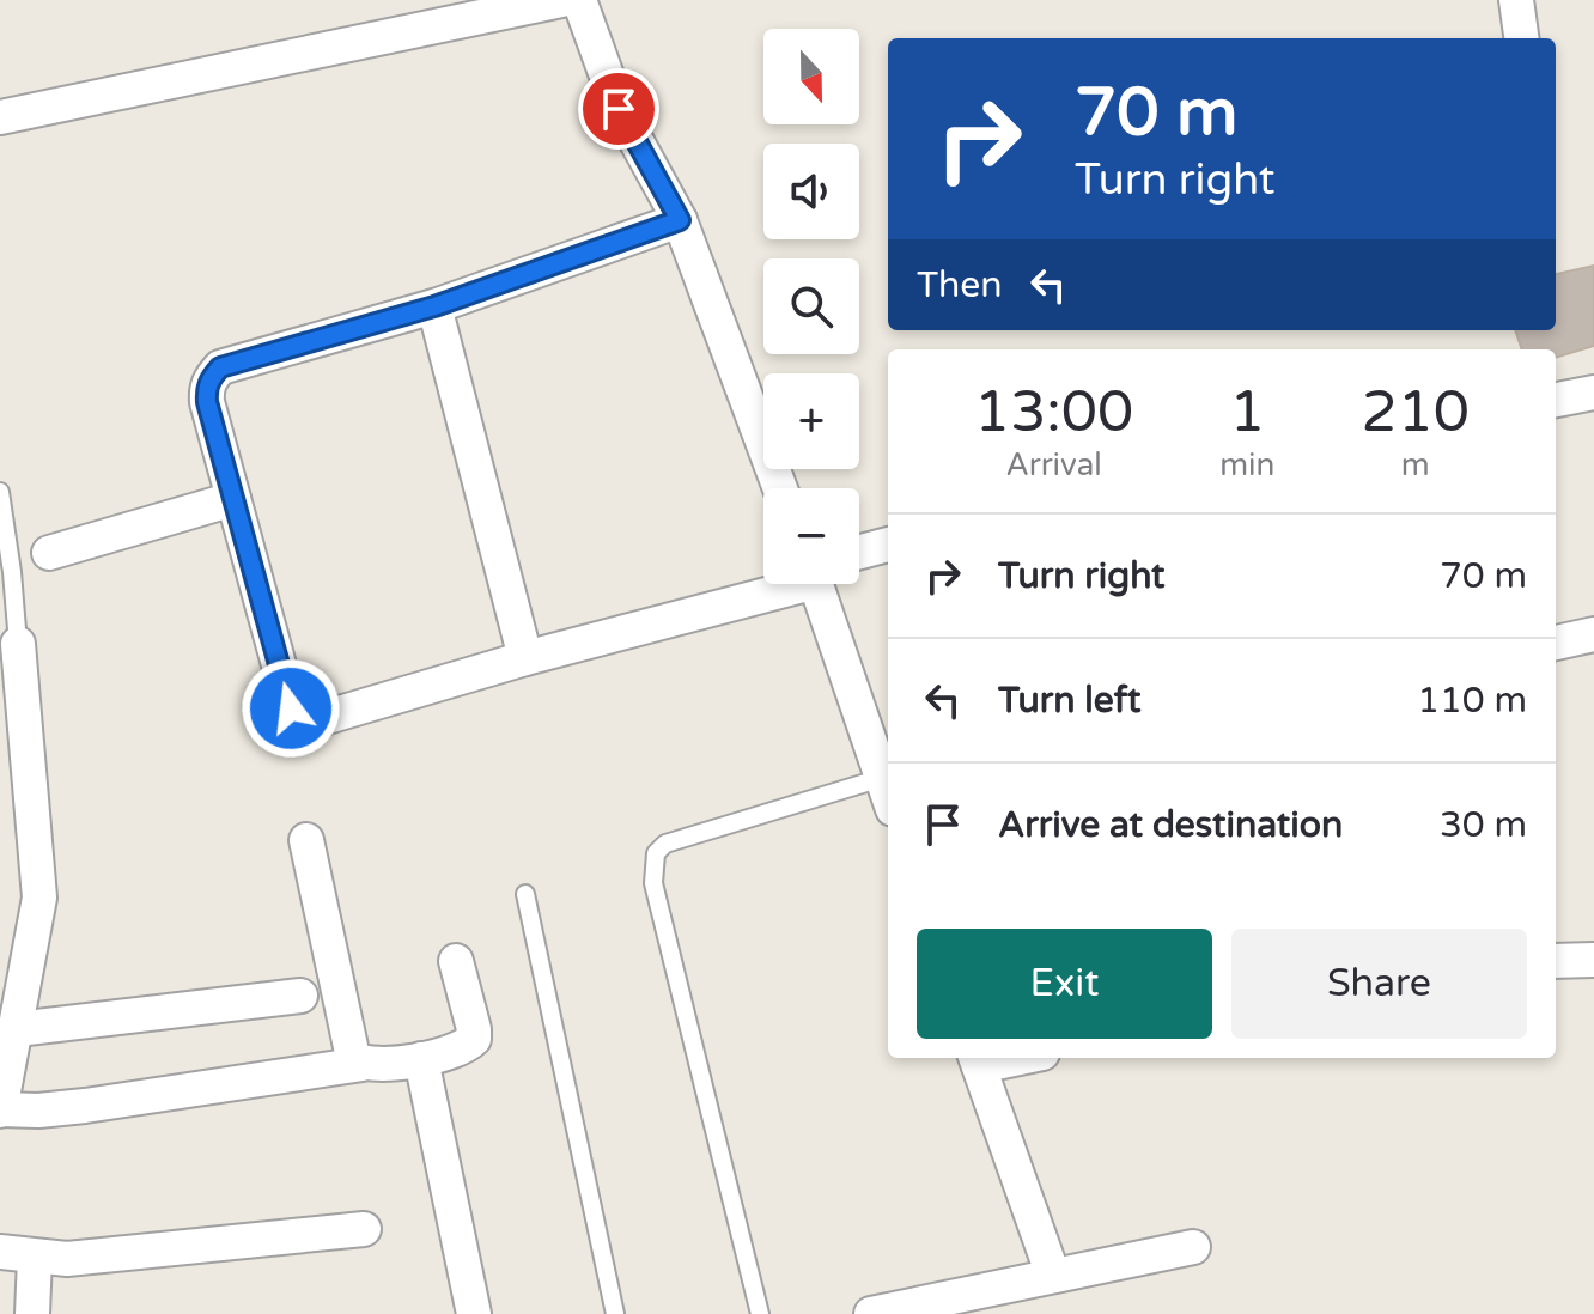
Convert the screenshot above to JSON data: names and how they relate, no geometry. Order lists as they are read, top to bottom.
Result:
{
  "north": "bottom",
  "page": {
    "map_buttons": ["+", "−"],
    "turn": ["70 m", "Turn right"],
    "then": "Then",
    "eta": [
      "13:00",
      "Arrival",
      "1",
      "min",
      "210",
      "m"
    ],
    "list": [
      {
        "name": "Turn right",
        "value": "70 m"
      },
      {
        "name": "Turn left",
        "value": "110 m"
      },
      {
        "name": "Arrive at destination",
        "value": "30 m"
      }
    ],
    "buttons": ["Exit", "Share"]
  }
}
